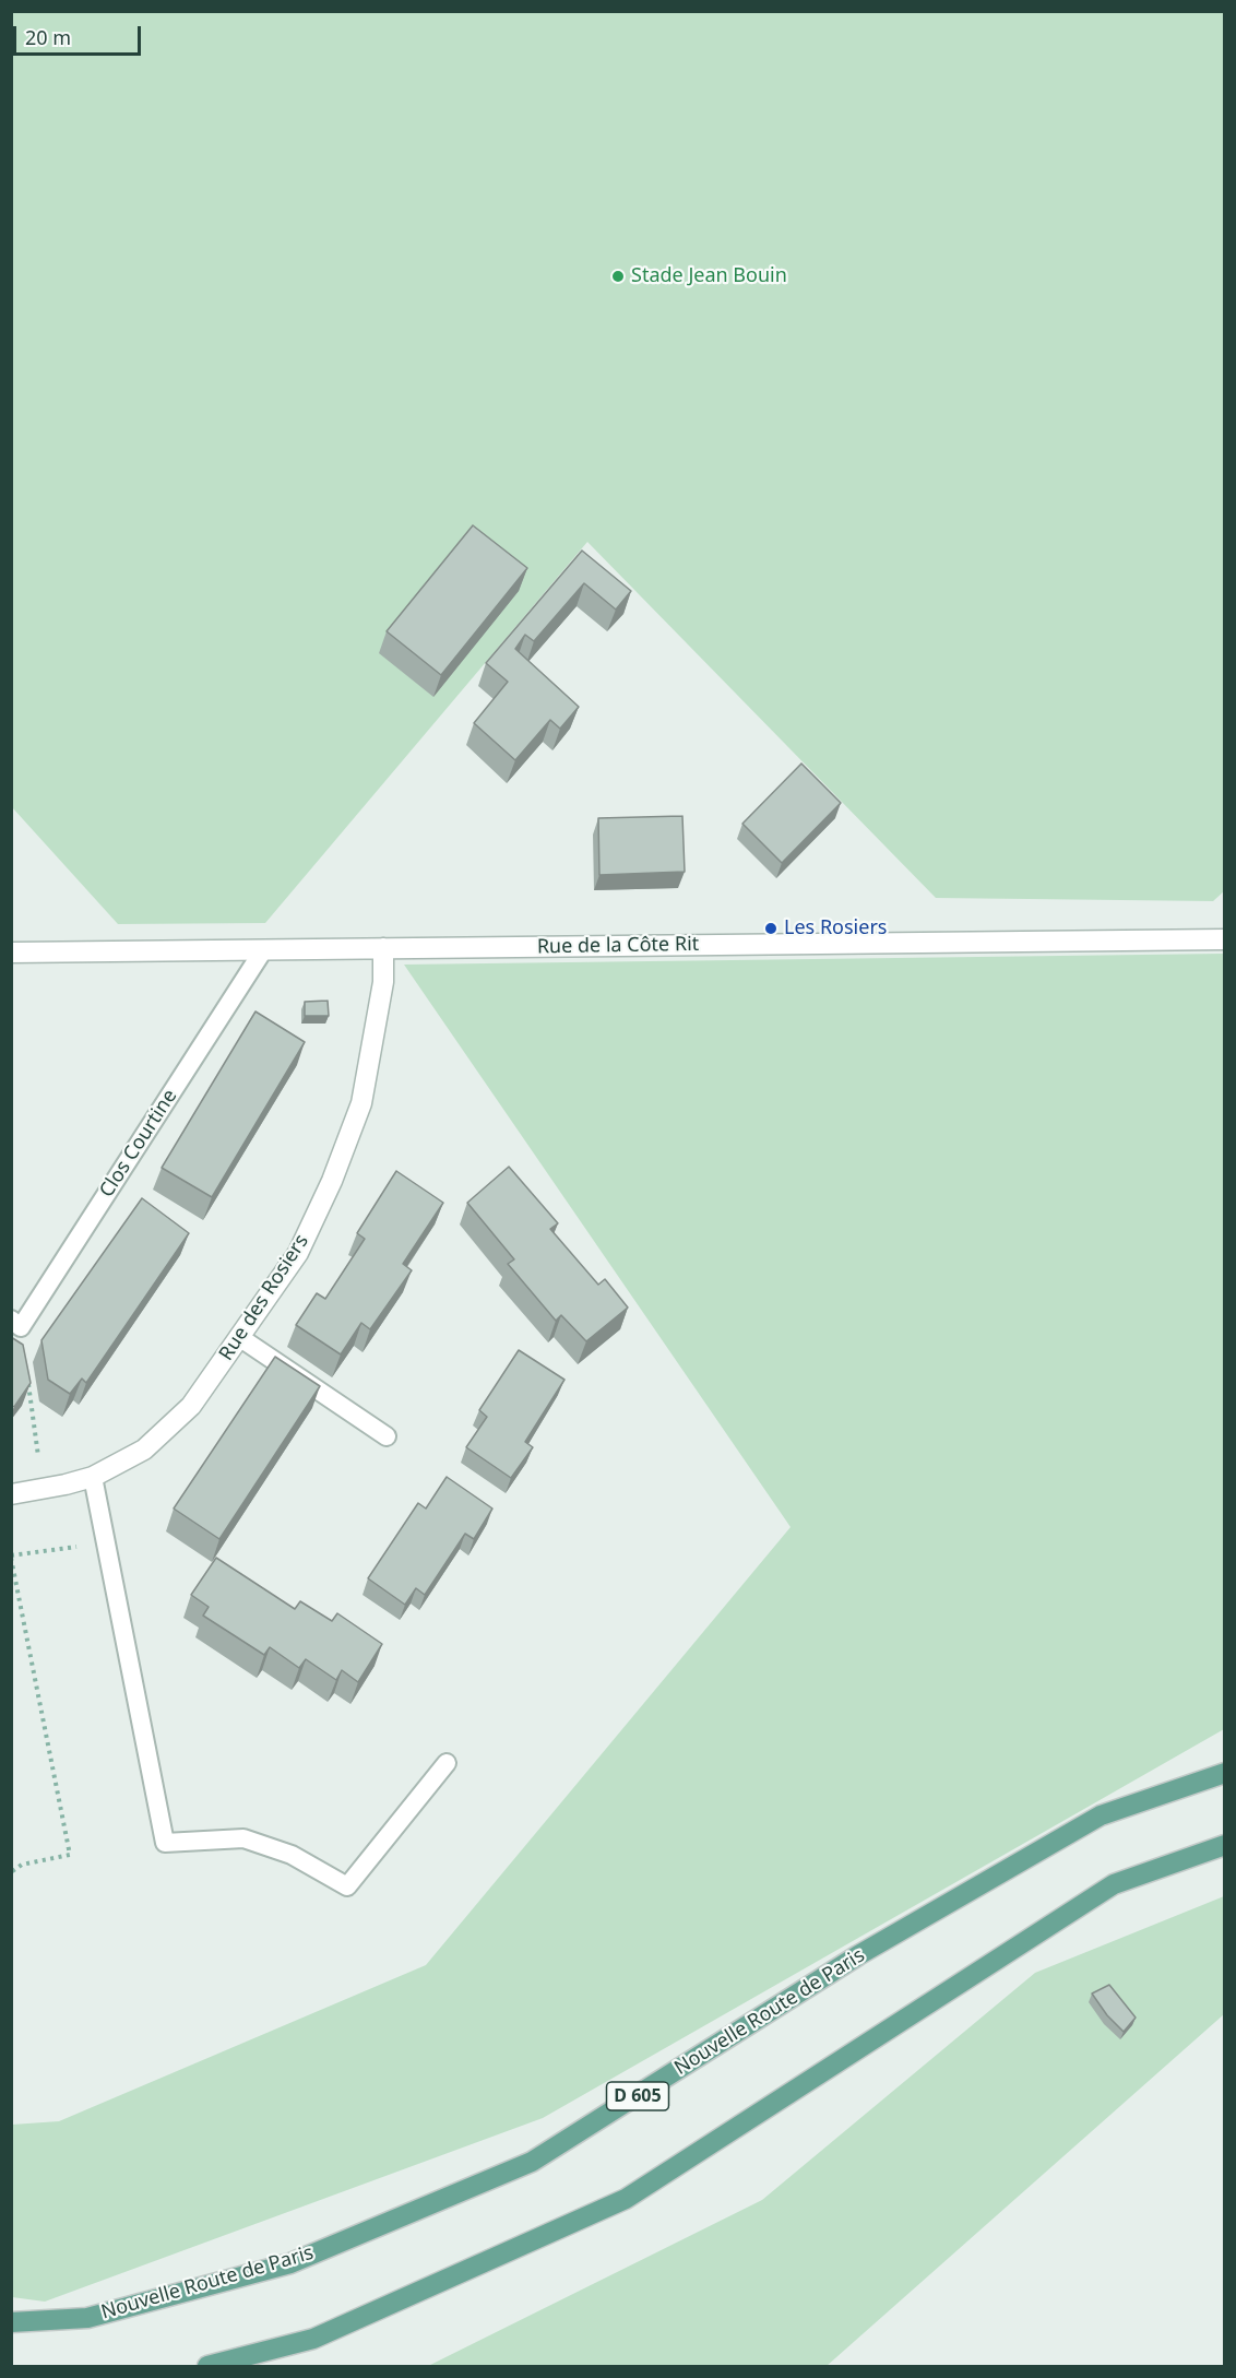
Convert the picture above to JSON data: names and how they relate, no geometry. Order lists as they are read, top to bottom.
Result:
{
  "streets": {
    "main road": ["Nouvelle Route de Paris", "D 605"],
    "street": ["Rue de la Côte Rit", "Rue des Rosiers"],
    "lane": ["Clos Courtine"]
  },
  "crossings": [
    ["Rue de la Côte Rit", "Clos Courtine"],
    ["Rue de la Côte Rit", "Rue des Rosiers"]
  ],
  "places": ["Stade Jean Bouin", "Les Rosiers"],
  "scale_bar": "20 m"
}
